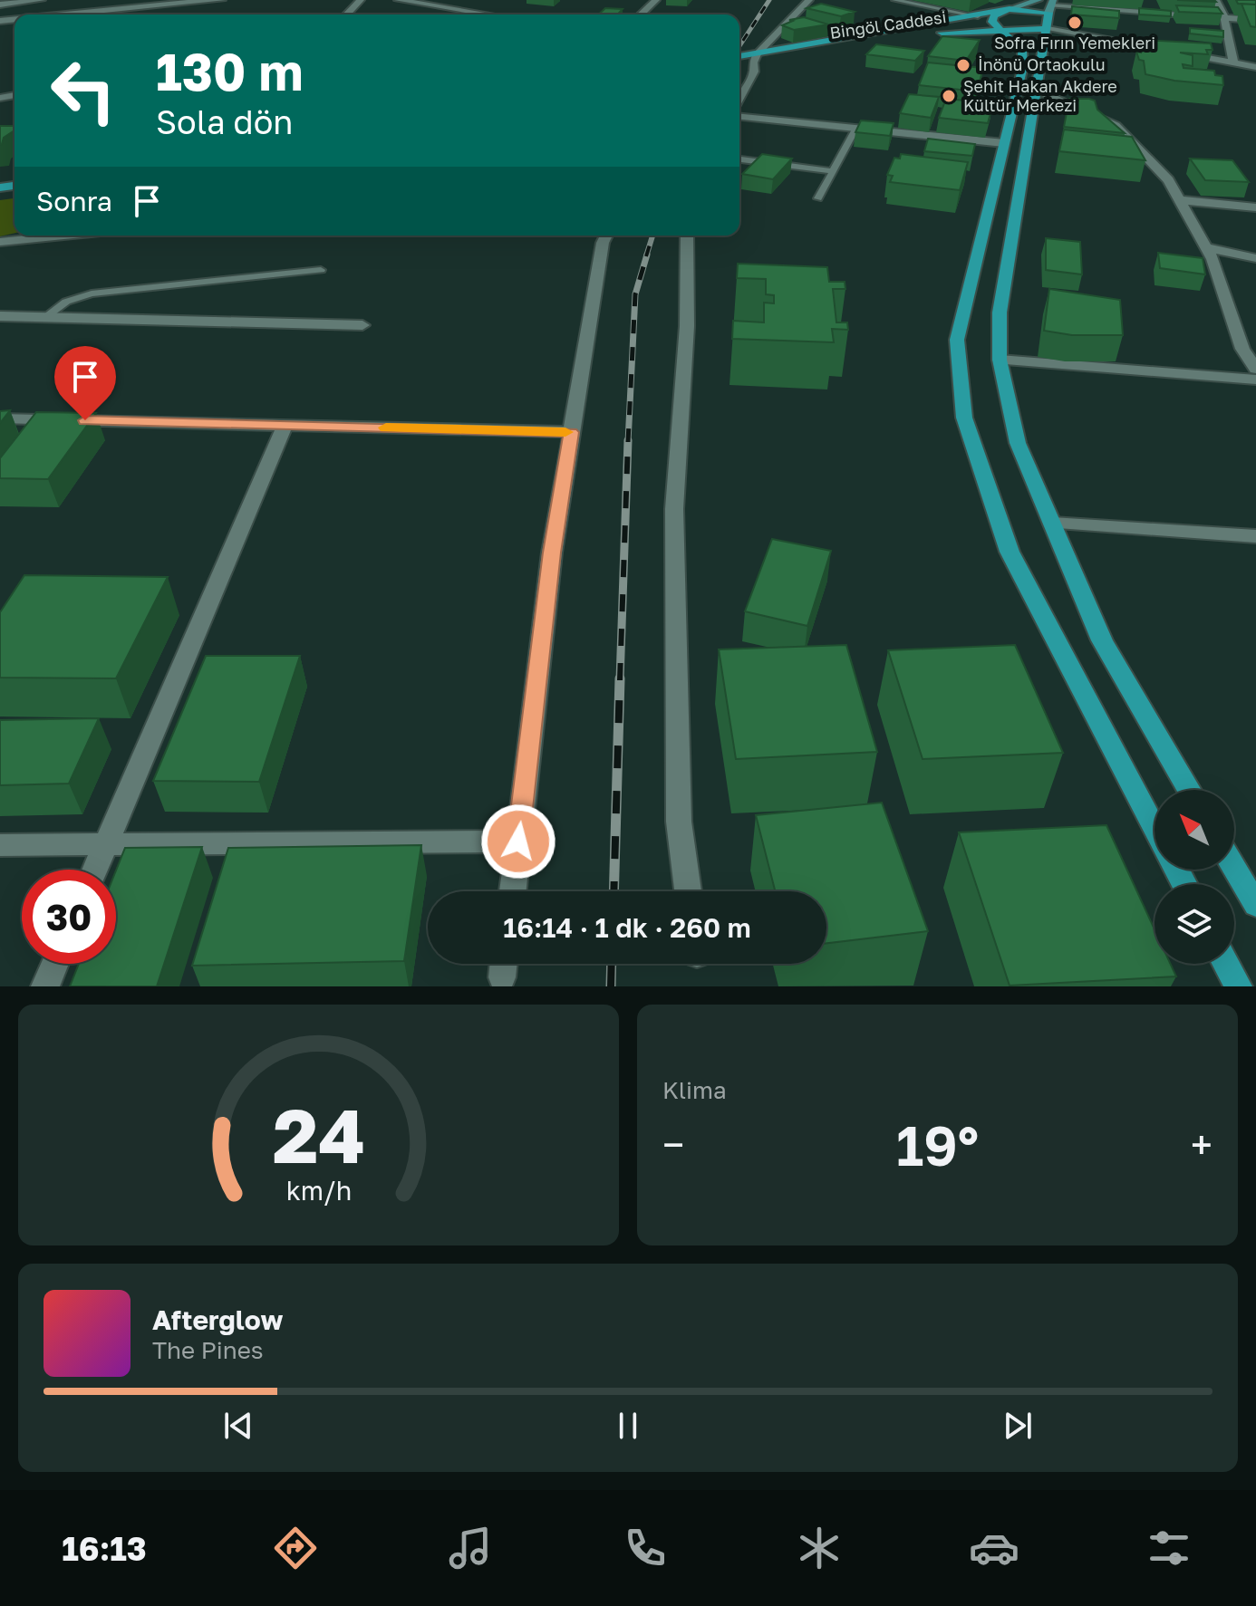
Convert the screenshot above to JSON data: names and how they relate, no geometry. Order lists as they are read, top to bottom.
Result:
{
  "streets": {
    "main road": ["Bingöl Caddesi"]
  },
  "places": ["Sofra Fırın Yemekleri", "İnönü Ortaokulu", "Şehit Hakan Akdere Kültür Merkezi"],
  "north": "top left",
  "page": {
    "turn": ["130 m", "Sola dön"],
    "then": "Sonra",
    "limit": "30",
    "trip": "16:14 · 1 dk · 260 m",
    "tile": "Klima",
    "heat": ["−", "19°", "+"],
    "song": ["Afterglow", "The Pines"],
    "tabs": "16:13",
    "gauge": ["24", "km/h"]
  }
}
